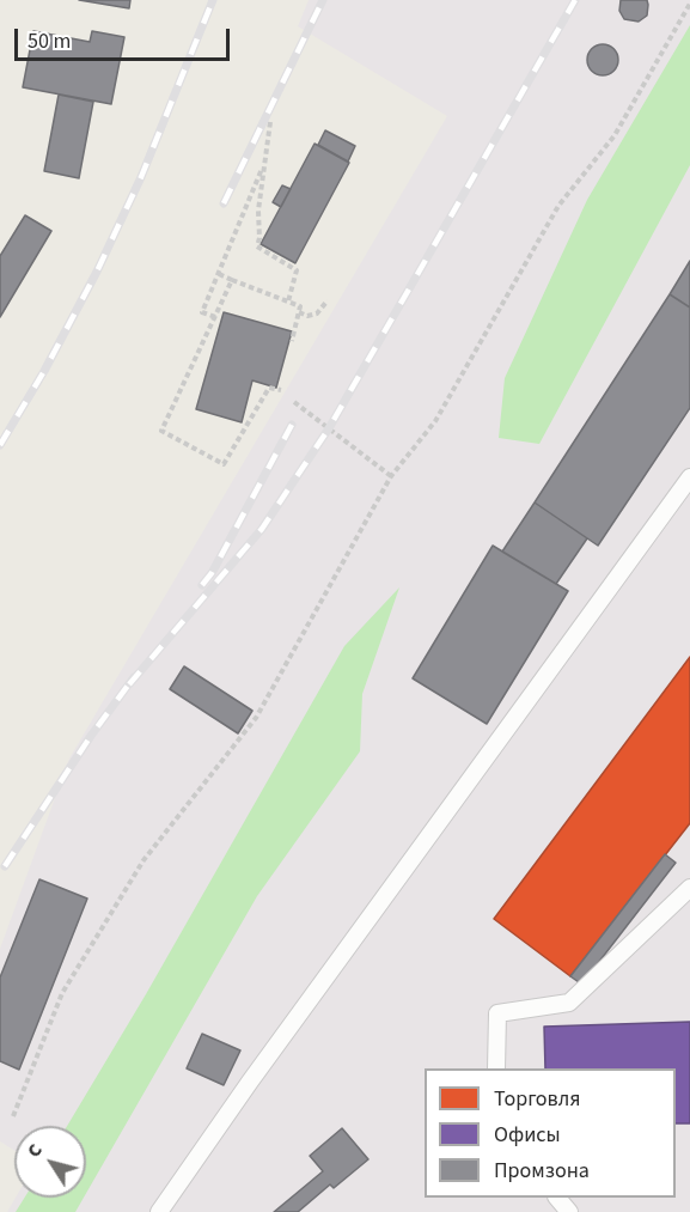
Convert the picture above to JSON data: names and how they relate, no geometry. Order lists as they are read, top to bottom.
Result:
{
  "legend": ["Торговля", "Офисы", "Промзона"],
  "scale_bar": "50 m",
  "north": "top left"
}
